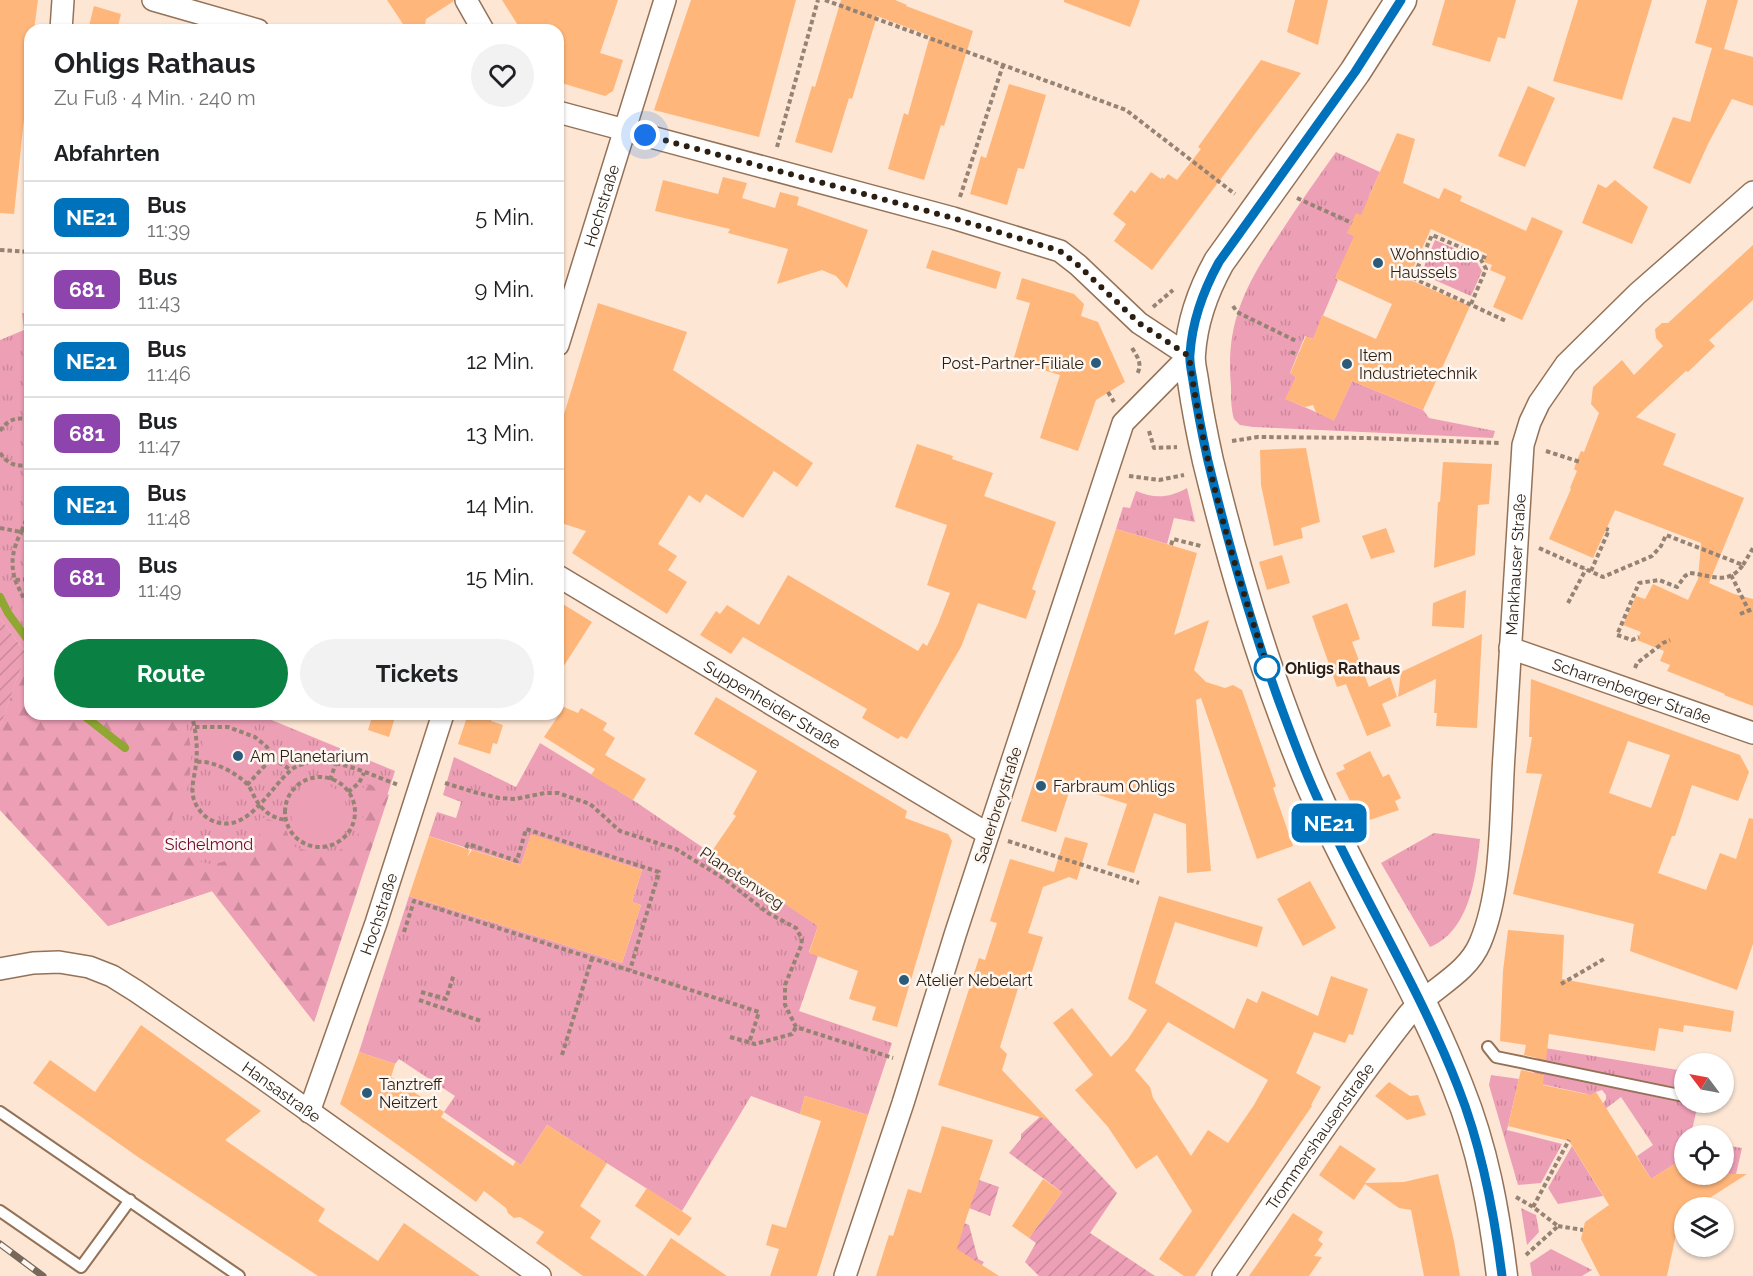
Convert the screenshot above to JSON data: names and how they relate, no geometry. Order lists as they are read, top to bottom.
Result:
{
  "streets": {
    "street": [
      "Hochstraße",
      "Mankhauser Straße",
      "Scharrenberger Straße",
      "Suppenheider Straße",
      "Sauerbreystraße",
      "Hansastraße",
      "Trommershausenstraße"
    ],
    "path": ["Planetenweg"]
  },
  "crossings": [
    ["Hochstraße", "Planetenweg"],
    ["Hochstraße", "Hansastraße"],
    ["Mankhauser Straße", "Scharrenberger Straße"],
    ["Mankhauser Straße", "Trommershausenstraße"],
    ["Suppenheider Straße", "Sauerbreystraße"]
  ],
  "parks": ["Sichelmond"],
  "places": [
    "Wohnstudio Haussels",
    "Post-Partner-Filiale",
    "Item Industrietechnik",
    "Ohligs Rathaus",
    "Am Planetarium",
    "Farbraum Ohligs",
    "Atelier Nebelart",
    "Tanztreff Neitzert"
  ],
  "lines": ["bus line NE21"],
  "north": "top left",
  "page": {
    "on_map": "NE21",
    "heading": [
      ["Ohligs Rathaus", "Zu Fuß · 4 Min. · 240 m"],
      "Abfahrten"
    ],
    "list": [
      {
        "mark": "NE21",
        "name": "Bus",
        "note": "11:39",
        "value": "5 Min."
      },
      {
        "mark": "681",
        "name": "Bus",
        "note": "11:43",
        "value": "9 Min."
      },
      {
        "mark": "NE21",
        "name": "Bus",
        "note": "11:46",
        "value": "12 Min."
      },
      {
        "mark": "681",
        "name": "Bus",
        "note": "11:47",
        "value": "13 Min."
      },
      {
        "mark": "NE21",
        "name": "Bus",
        "note": "11:48",
        "value": "14 Min."
      },
      {
        "mark": "681",
        "name": "Bus",
        "note": "11:49",
        "value": "15 Min."
      }
    ],
    "buttons": ["Route", "Tickets"]
  }
}
